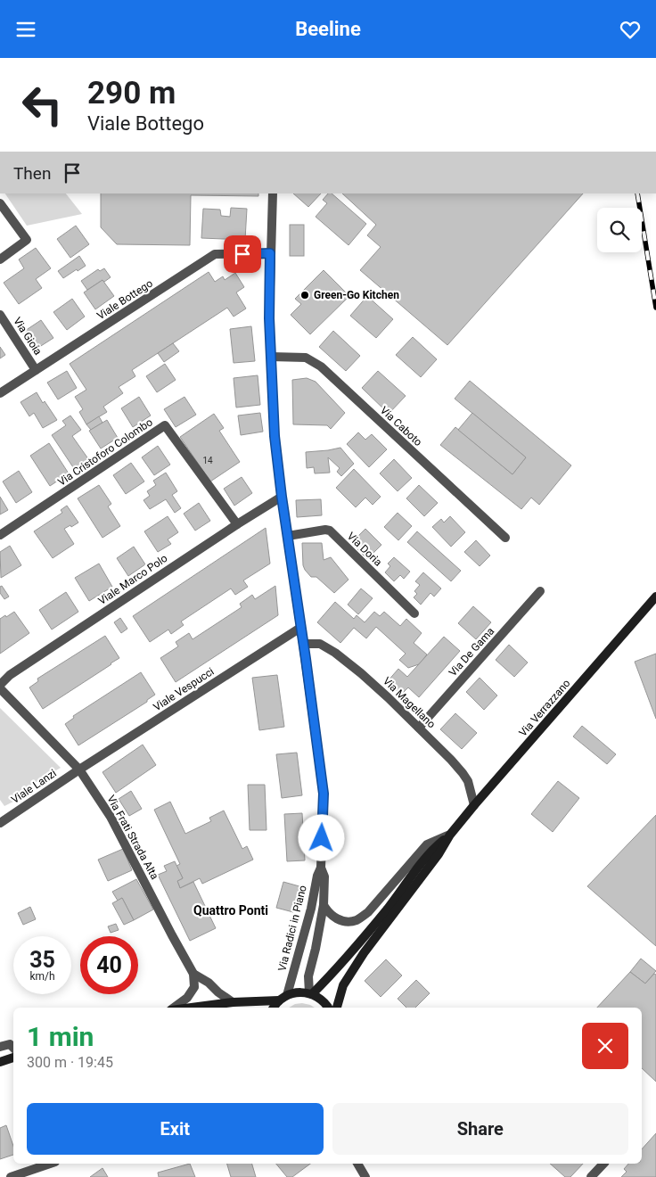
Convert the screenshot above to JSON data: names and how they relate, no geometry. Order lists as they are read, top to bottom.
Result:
{
  "streets": {
    "main road": ["Via Verrazzano"],
    "street": [
      "Viale Bottego",
      "Via Gioia",
      "Via Caboto",
      "Via Cristoforo Colombo",
      "Via Doria",
      "Viale Marco Polo",
      "Via De Gama",
      "Viale Vespucci",
      "Via Magellano",
      "Viale Lanzi",
      "Via Frati Strada Alta",
      "Via Radici in Piano"
    ]
  },
  "crossings": [
    ["Viale Bottego", "Via Gioia"],
    ["Viale Bottego", "Via Radici in Piano"],
    ["Via Caboto", "Via Radici in Piano"],
    ["Via Cristoforo Colombo", "Viale Marco Polo"],
    ["Via Doria", "Via Radici in Piano"],
    ["Viale Marco Polo", "Via Radici in Piano"],
    ["Via De Gama", "Via Magellano"],
    ["Viale Vespucci", "Viale Lanzi"],
    ["Viale Vespucci", "Via Frati Strada Alta"],
    ["Viale Vespucci", "Via Radici in Piano"],
    ["Via Magellano", "Via Verrazzano"],
    ["Via Magellano", "Via Radici in Piano"],
    ["Via Verrazzano", "Via Radici in Piano"],
    ["Viale Lanzi", "Via Frati Strada Alta"]
  ],
  "districts": ["Quattro Ponti"],
  "places": ["Green-Go Kitchen"],
  "house_numbers": ["14"],
  "page": {
    "header": "Beeline",
    "turn": ["290 m", "Viale Bottego"],
    "then": "Then",
    "speed": "35 km/h",
    "limit": "40",
    "heading": ["1 min", "300 m · 19:45"],
    "buttons": ["Exit", "Share"]
  }
}
